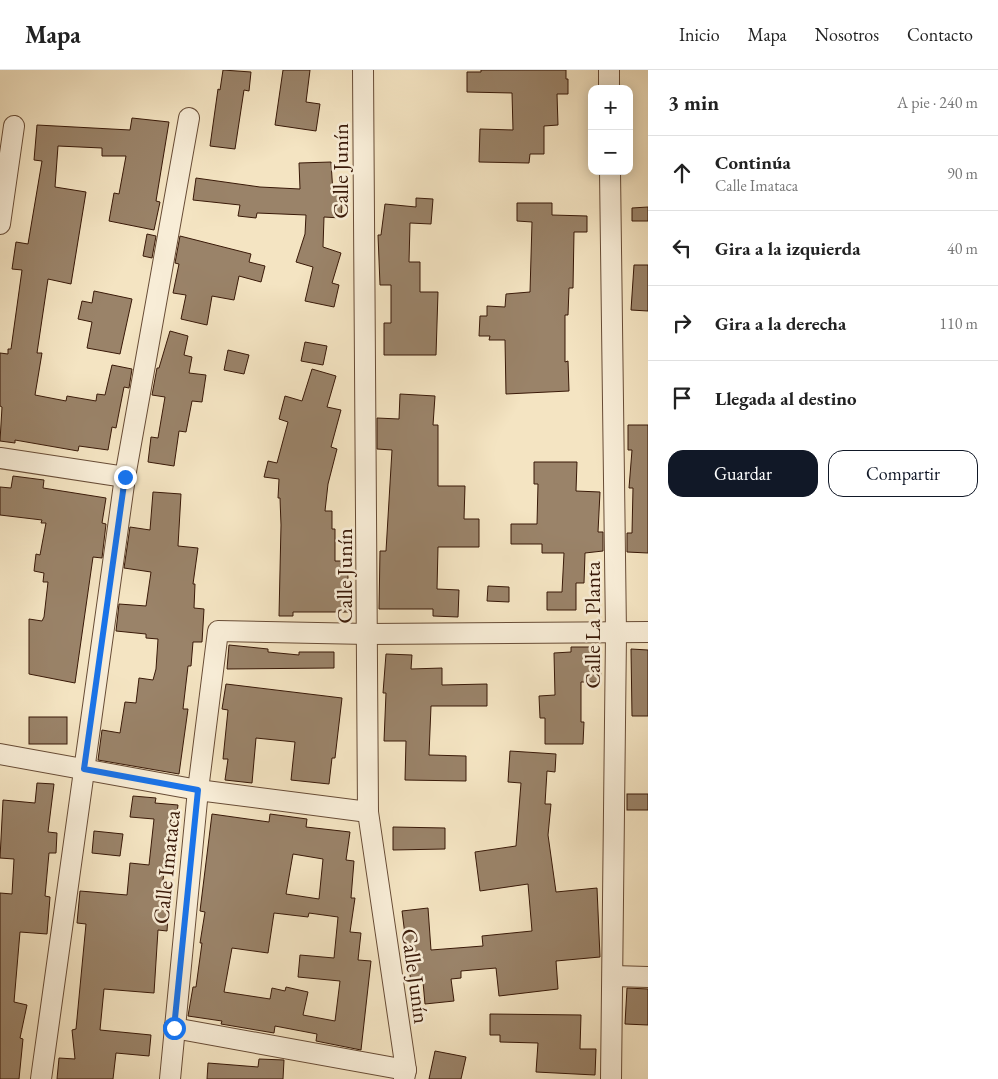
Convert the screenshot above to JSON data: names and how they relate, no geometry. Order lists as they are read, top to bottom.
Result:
{
  "streets": {
    "street": ["Calle Junín", "Calle La Planta", "Calle Imataca"]
  },
  "crossings": [
    ["Calle Junín", "Calle Imataca"]
  ],
  "page": {
    "header": "Mapa",
    "nav": [
      "Inicio",
      "Mapa",
      "Nosotros",
      "Contacto"
    ],
    "heading": ["3 min", "A pie · 240 m"],
    "map_buttons": ["+", "−"],
    "list": [
      ["Continúa", "Calle Imataca", "90 m"],
      ["Gira a la izquierda", "40 m"],
      ["Gira a la derecha", "110 m"],
      "Llegada al destino"
    ],
    "buttons": ["Guardar", "Compartir"]
  }
}
